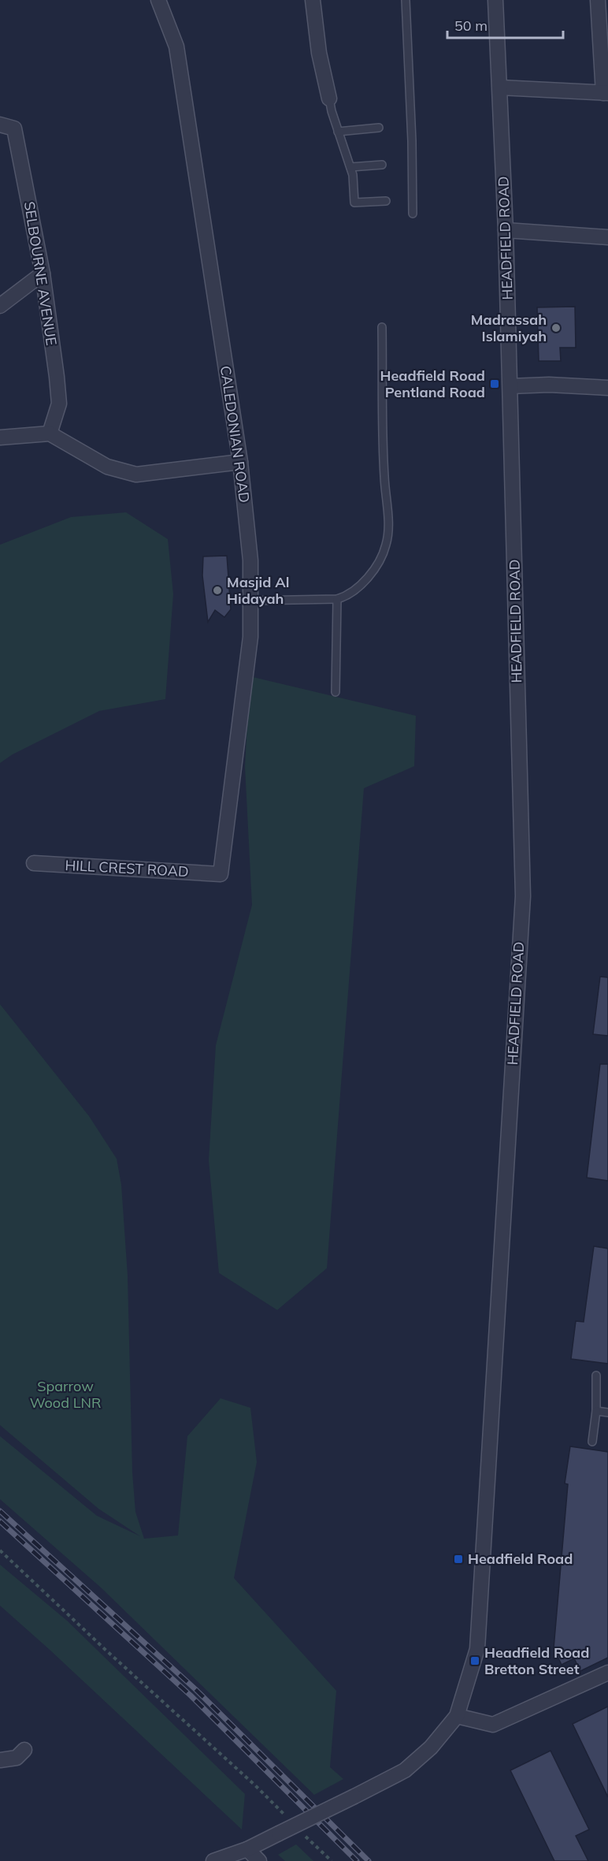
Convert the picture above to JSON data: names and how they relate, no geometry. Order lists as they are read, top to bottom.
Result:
{
  "streets": {
    "street": [
      "HEADFIELD ROAD",
      "SELBOURNE AVENUE",
      "CALEDONIAN ROAD",
      "HILL CREST ROAD"
    ]
  },
  "crossings": [
    ["CALEDONIAN ROAD", "HILL CREST ROAD"]
  ],
  "parks": ["Sparrow Wood LNR"],
  "places": {
    "other": ["Madrassah Islamiyah", "Masjid Al Hidayah"],
    "transit": ["Headfield Road Pentland Road", "Headfield Road", "Headfield Road Bretton Street"]
  },
  "scale_bar": "50 m"
}
